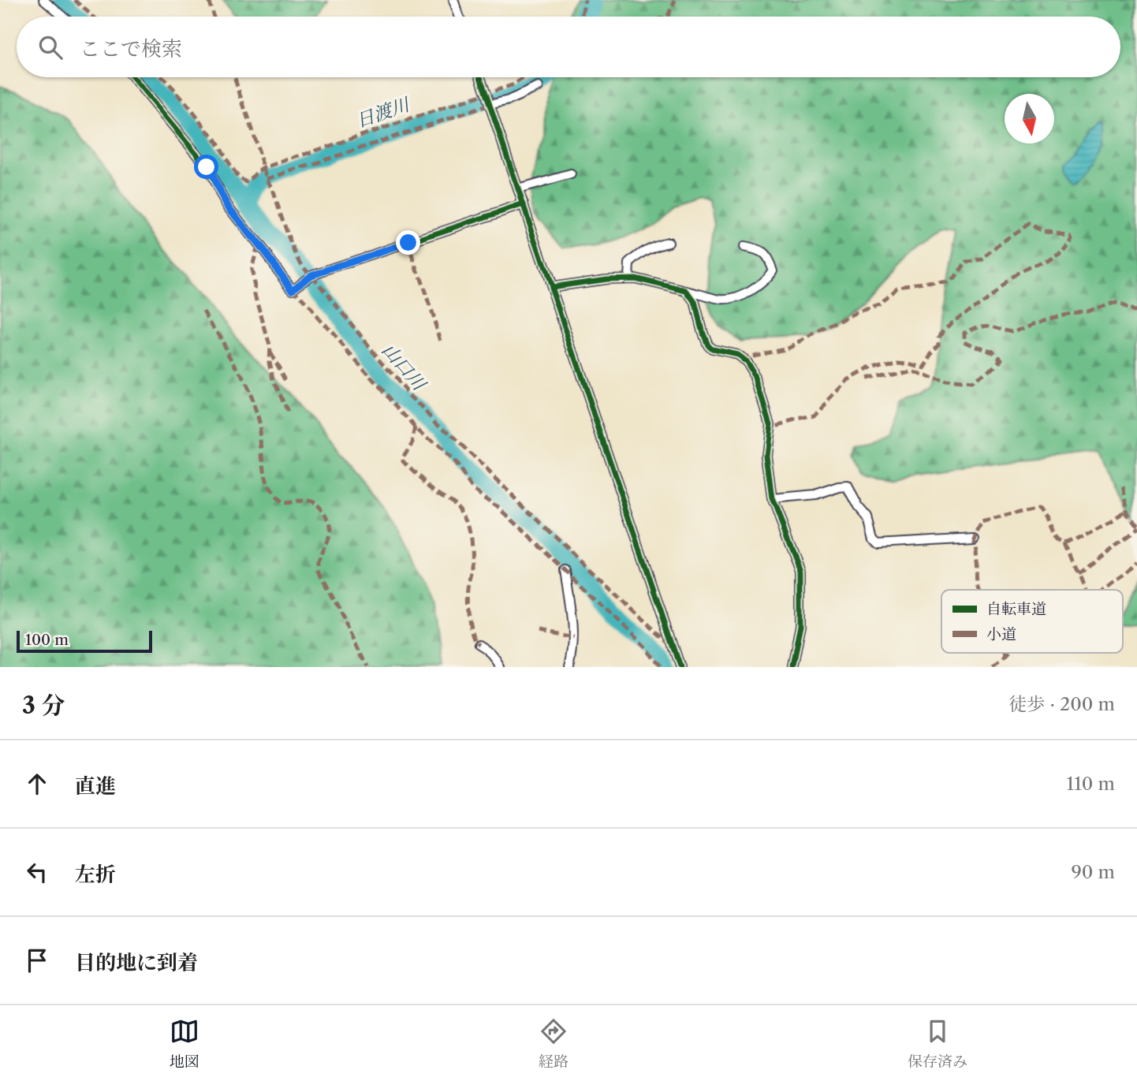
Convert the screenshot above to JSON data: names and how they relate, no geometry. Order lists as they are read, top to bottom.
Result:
{
  "water": ["日渡川", "山口川"],
  "legend": ["自転車道", "小道"],
  "scale_bar": "100 m",
  "north": "bottom",
  "page": {
    "search": "ここで検索",
    "scale": "100 m",
    "heading": ["3 分", "徒歩 · 200 m"],
    "list": [
      ["直進", "110 m"],
      ["左折", "90 m"],
      "目的地に到着"
    ],
    "nav": ["地図", "経路", "保存済み"]
  }
}
